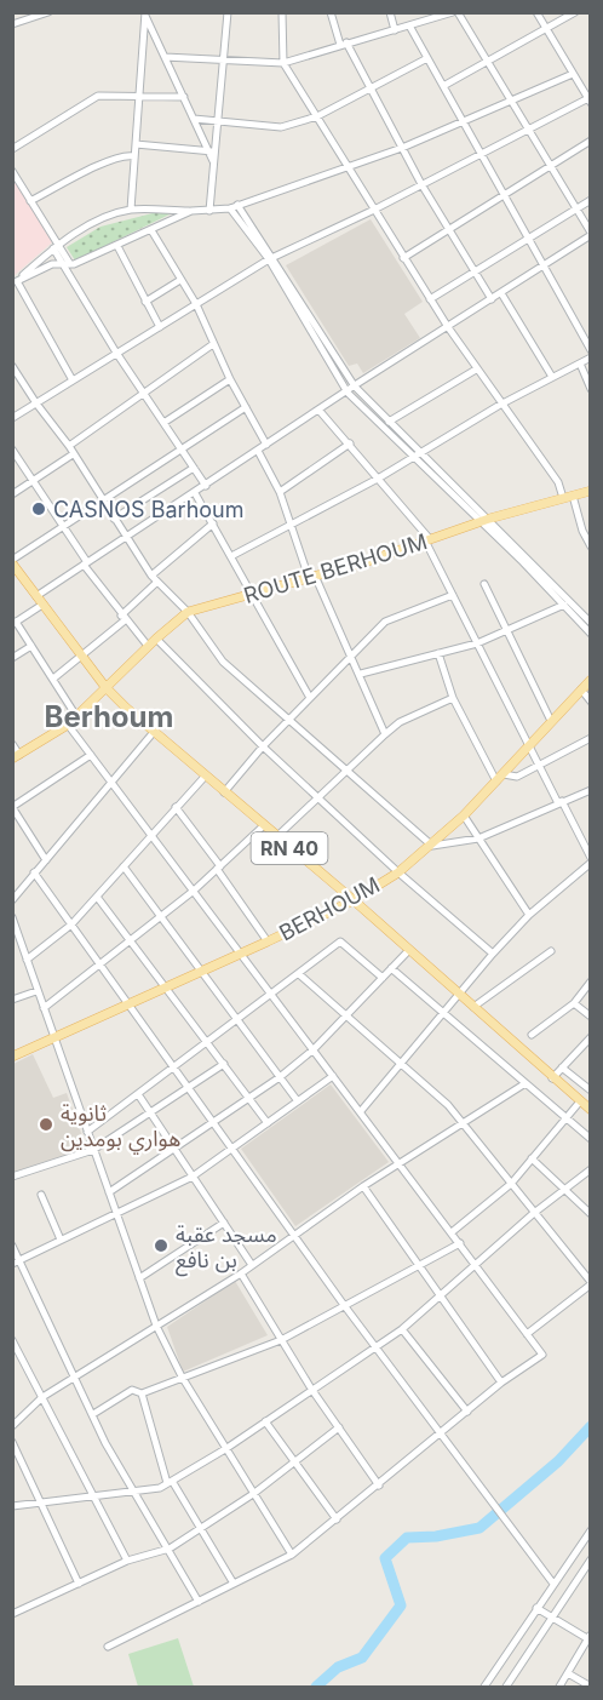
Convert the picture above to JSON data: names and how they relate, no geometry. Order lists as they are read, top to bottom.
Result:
{
  "streets": {
    "main road": ["ROUTE BERHOUM", "RN 40", "BERHOUM"]
  },
  "crossings": [
    ["ROUTE BERHOUM", "RN 40"],
    ["RN 40", "BERHOUM"]
  ],
  "districts": ["Berhoum"],
  "places": ["CASNOS Barhoum", "ثانوية هواري بومدين", "مسجد عقبة بن نافع"]
}
